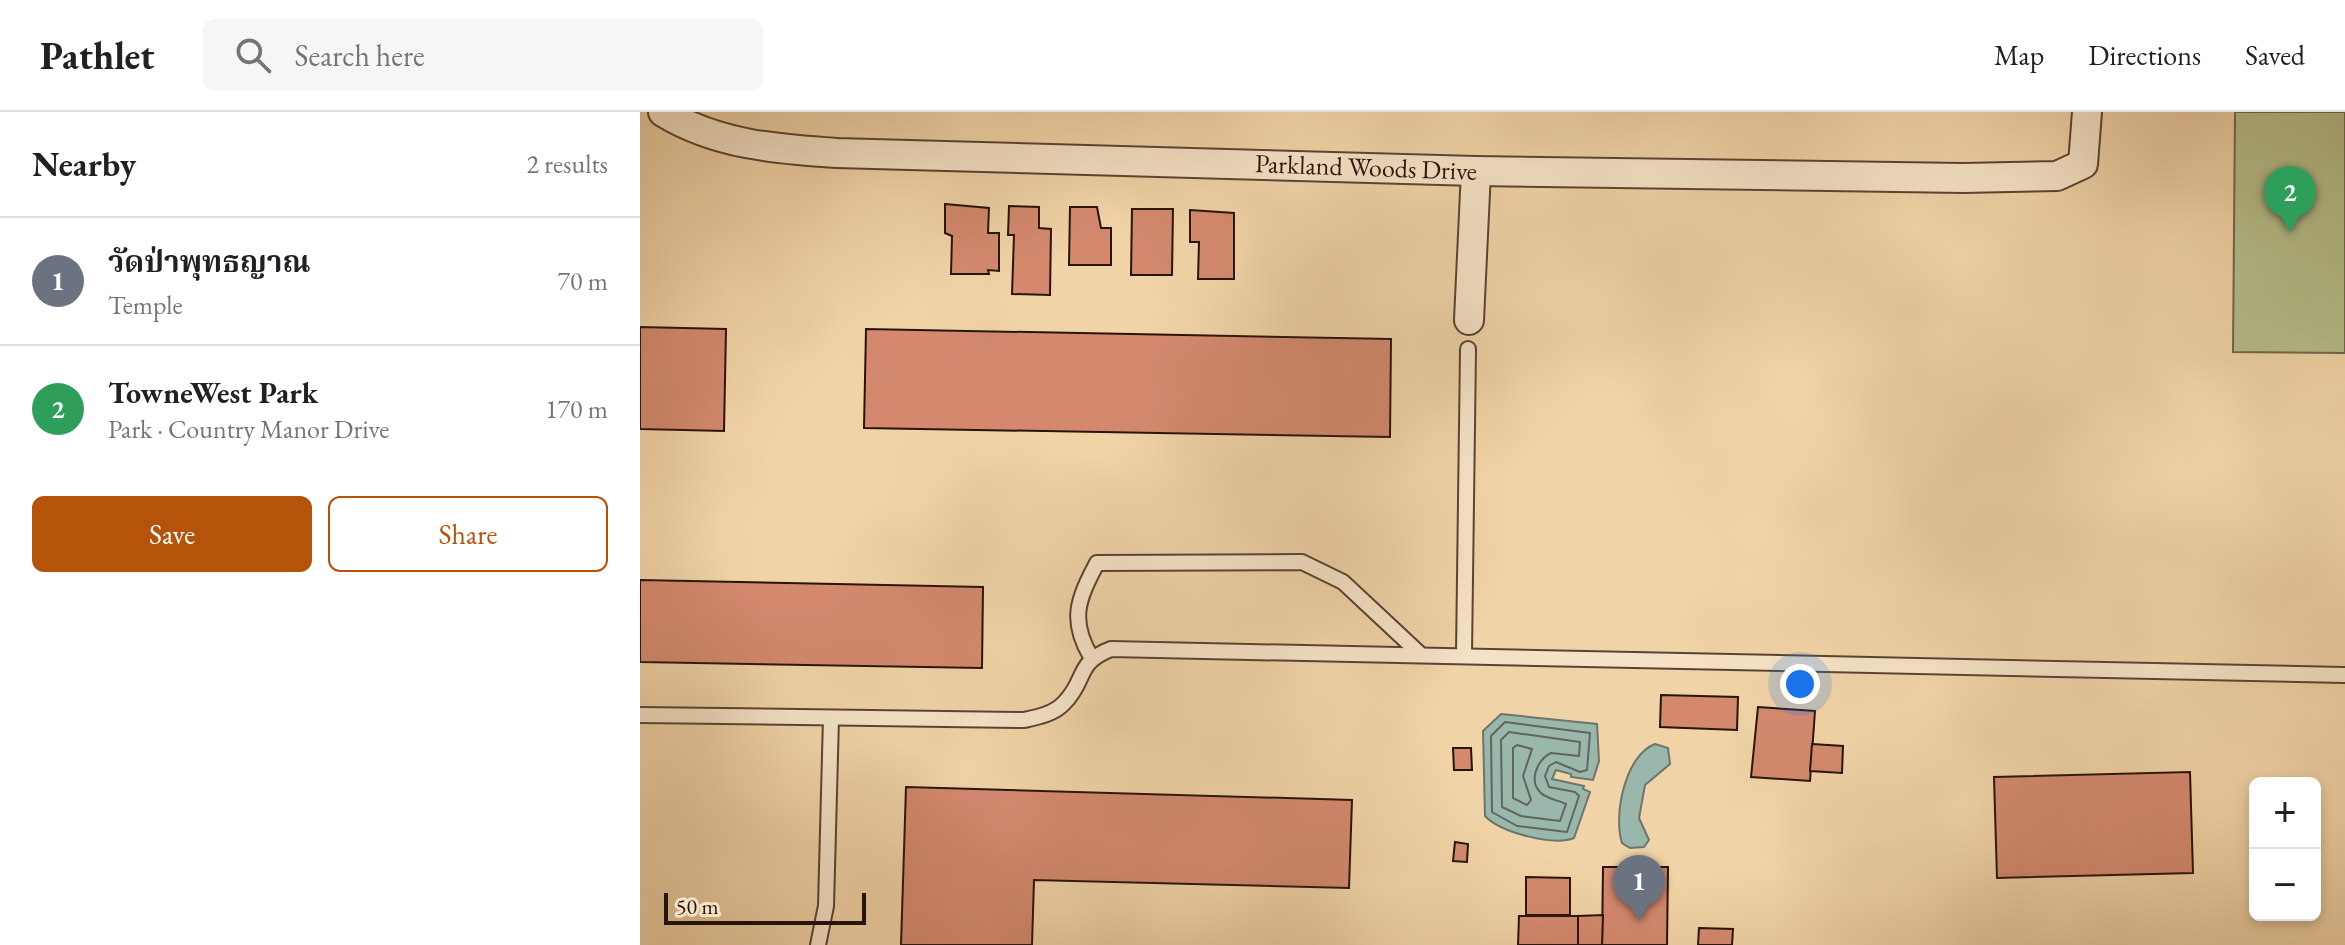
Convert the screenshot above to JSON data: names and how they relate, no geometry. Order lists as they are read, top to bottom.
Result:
{
  "streets": {
    "street": ["Parkland Woods Drive"]
  },
  "scale_bar": "50 m",
  "page": {
    "header": "Pathlet",
    "search": "Search here",
    "nav": ["Map", "Directions", "Saved"],
    "heading": ["Nearby", "2 results"],
    "pins": ["2", "1"],
    "list": [
      {
        "mark": "1",
        "name": "วัดป่าพุทธญาณ",
        "note": "Temple",
        "value": "70 m"
      },
      {
        "mark": "2",
        "name": "TowneWest Park",
        "note": "Park · Country Manor Drive",
        "value": "170 m"
      }
    ],
    "buttons": ["Save", "Share"],
    "map_buttons": ["+", "−"],
    "scale": "50 m"
  }
}
